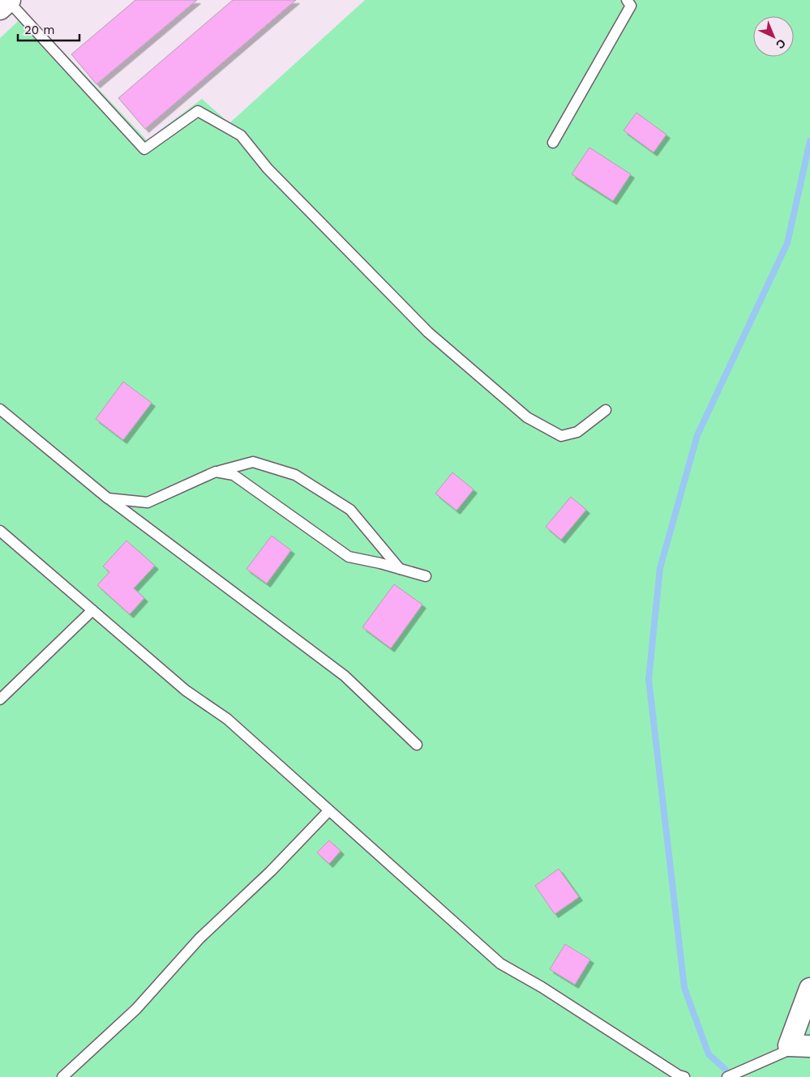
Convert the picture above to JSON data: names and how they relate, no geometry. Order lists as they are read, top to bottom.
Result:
{
  "scale_bar": "20 m",
  "north": "bottom right"
}
